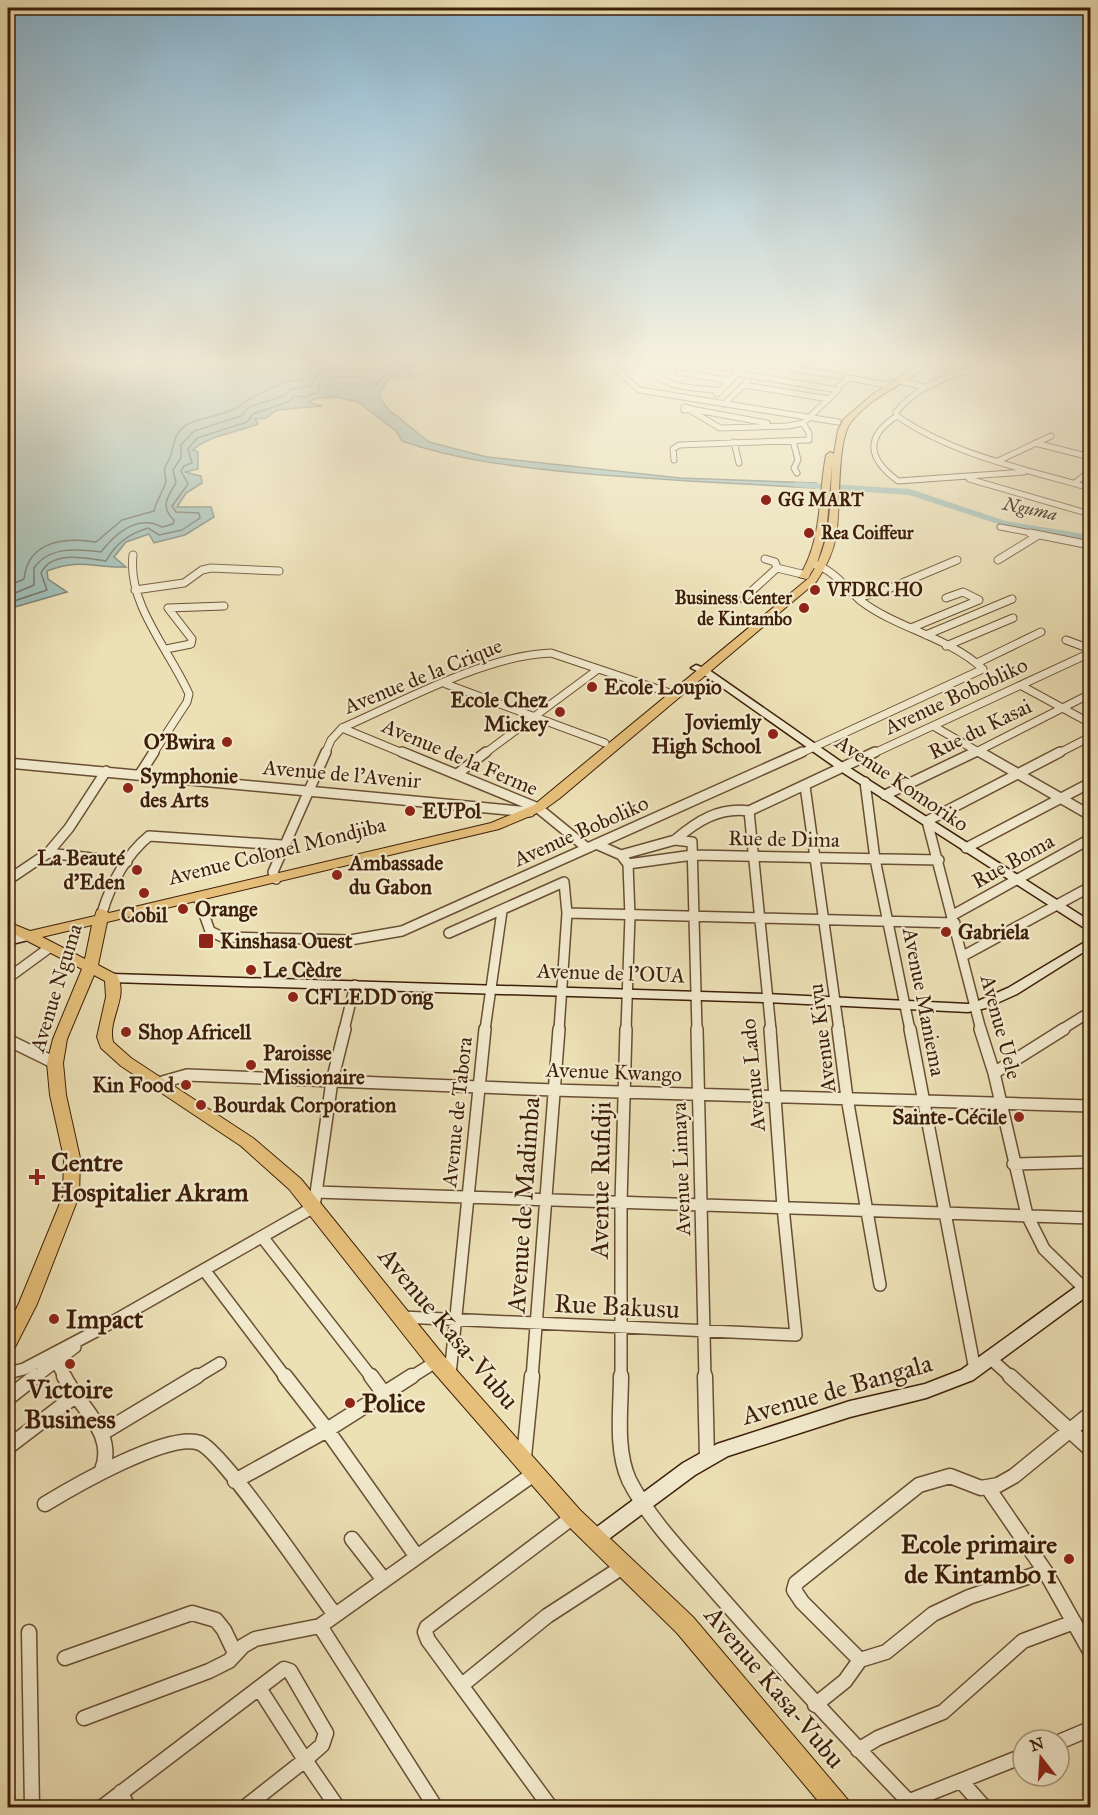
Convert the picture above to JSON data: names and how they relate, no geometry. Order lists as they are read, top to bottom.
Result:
{
  "streets": {
    "main road": ["Avenue Colonel Mondjiba", "Avenue Nguma", "Avenue Kasa-Vubu"],
    "street": [
      "Avenue de la Crique",
      "Avenue Bobobliko",
      "Rue du Kasai",
      "Avenue de la Ferme",
      "Avenue de l'Avenir",
      "Avenue Komoriko",
      "Avenue Boboliko",
      "Rue de Dima",
      "Rue Boma",
      "Avenue de l’OUA",
      "Avenue Maniema",
      "Avenue Uele",
      "Avenue Kivu",
      "Avenue Kwango",
      "Avenue Lado",
      "Avenue de Tabora",
      "Avenue Limaya",
      "Avenue Rufidji",
      "Avenue de Madimba",
      "Rue Bakusu",
      "Avenue de Bangala"
    ]
  },
  "crossings": [
    ["Avenue de la Crique", "Avenue de la Ferme"],
    ["Avenue de la Crique", "Avenue de l'Avenir"],
    ["Avenue de la Crique", "Avenue Colonel Mondjiba"],
    ["Avenue Bobobliko", "Avenue Komoriko"],
    ["Avenue Bobobliko", "Rue de Dima"],
    ["Avenue Bobobliko", "Avenue Kivu"],
    ["Avenue Bobobliko", "Avenue Lado"],
    ["Avenue Bobobliko", "Avenue Limaya"],
    ["Avenue Bobobliko", "Avenue Rufidji"],
    ["Rue du Kasai", "Avenue Komoriko"],
    ["Avenue de la Ferme", "Avenue de l'Avenir"],
    ["Avenue de la Ferme", "Avenue Boboliko"],
    ["Avenue de la Ferme", "Avenue Colonel Mondjiba"],
    ["Avenue de l'Avenir", "Avenue Colonel Mondjiba"],
    ["Avenue Komoriko", "Avenue Boboliko"],
    ["Avenue Komoriko", "Avenue Colonel Mondjiba"],
    ["Avenue Komoriko", "Rue Boma"],
    ["Avenue Komoriko", "Avenue Maniema"],
    ["Avenue Komoriko", "Avenue Uele"],
    ["Avenue Boboliko", "Avenue Colonel Mondjiba"],
    ["Rue de Dima", "Avenue Maniema"],
    ["Rue de Dima", "Avenue Uele"],
    ["Rue de Dima", "Avenue Kivu"],
    ["Rue de Dima", "Avenue Lado"],
    ["Rue de Dima", "Avenue Limaya"],
    ["Rue de Dima", "Avenue Rufidji"],
    ["Avenue Colonel Mondjiba", "Avenue Nguma"],
    ["Rue Boma", "Avenue Uele"],
    ["Avenue de l’OUA", "Avenue Maniema"],
    ["Avenue de l’OUA", "Avenue Uele"],
    ["Avenue de l’OUA", "Avenue Kivu"],
    ["Avenue de l’OUA", "Avenue Lado"],
    ["Avenue de l’OUA", "Avenue de Tabora"],
    ["Avenue de l’OUA", "Avenue Limaya"],
    ["Avenue de l’OUA", "Avenue Rufidji"],
    ["Avenue de l’OUA", "Avenue de Madimba"],
    ["Avenue de l’OUA", "Avenue Kasa-Vubu"],
    ["Avenue Maniema", "Avenue Kwango"],
    ["Avenue Maniema", "Avenue de Bangala"],
    ["Avenue Uele", "Avenue Kwango"],
    ["Avenue Uele", "Avenue de Bangala"],
    ["Avenue Kivu", "Avenue Kwango"],
    ["Avenue Kwango", "Avenue Lado"],
    ["Avenue Kwango", "Avenue de Tabora"],
    ["Avenue Kwango", "Avenue Limaya"],
    ["Avenue Kwango", "Avenue Rufidji"],
    ["Avenue Kwango", "Avenue de Madimba"],
    ["Avenue Kwango", "Avenue Kasa-Vubu"],
    ["Avenue Lado", "Rue Bakusu"],
    ["Avenue de Tabora", "Avenue de Madimba"],
    ["Avenue de Tabora", "Rue Bakusu"],
    ["Avenue de Tabora", "Avenue Kasa-Vubu"],
    ["Avenue Limaya", "Rue Bakusu"],
    ["Avenue Limaya", "Avenue de Bangala"],
    ["Avenue Rufidji", "Rue Bakusu"],
    ["Avenue Rufidji", "Avenue de Bangala"],
    ["Avenue de Madimba", "Rue Bakusu"],
    ["Avenue de Madimba", "Avenue Kasa-Vubu"],
    ["Rue Bakusu", "Avenue Kasa-Vubu"],
    ["Avenue Kasa-Vubu", "Avenue de Bangala"]
  ],
  "water": ["Nguma"],
  "places": {
    "other": [
      "GG MART",
      "Rea Coiffeur",
      "VFDRC HO",
      "Business Center de Kintambo",
      "Ecole Loupio",
      "Ecole Chez Mickey",
      "Joviemly High School",
      "O'Bwira",
      "Symphonie des Arts",
      "EUPol",
      "La Beauté d'Eden",
      "Ambassade du Gabon",
      "Cobil",
      "Orange",
      "Gabriela",
      "Le Cèdre",
      "CFLEDD ong",
      "Shop Africell",
      "Paroisse Missionaire",
      "Kin Food",
      "Bourdak Corporation",
      "Sainte-Cécile",
      "Impact",
      "Victoire Business",
      "Police",
      "Ecole primaire de Kintambo 1"
    ],
    "transit": ["Kinshasa Ouest"],
    "health": ["Centre Hospitalier Akram"]
  },
  "north": "top"
}
